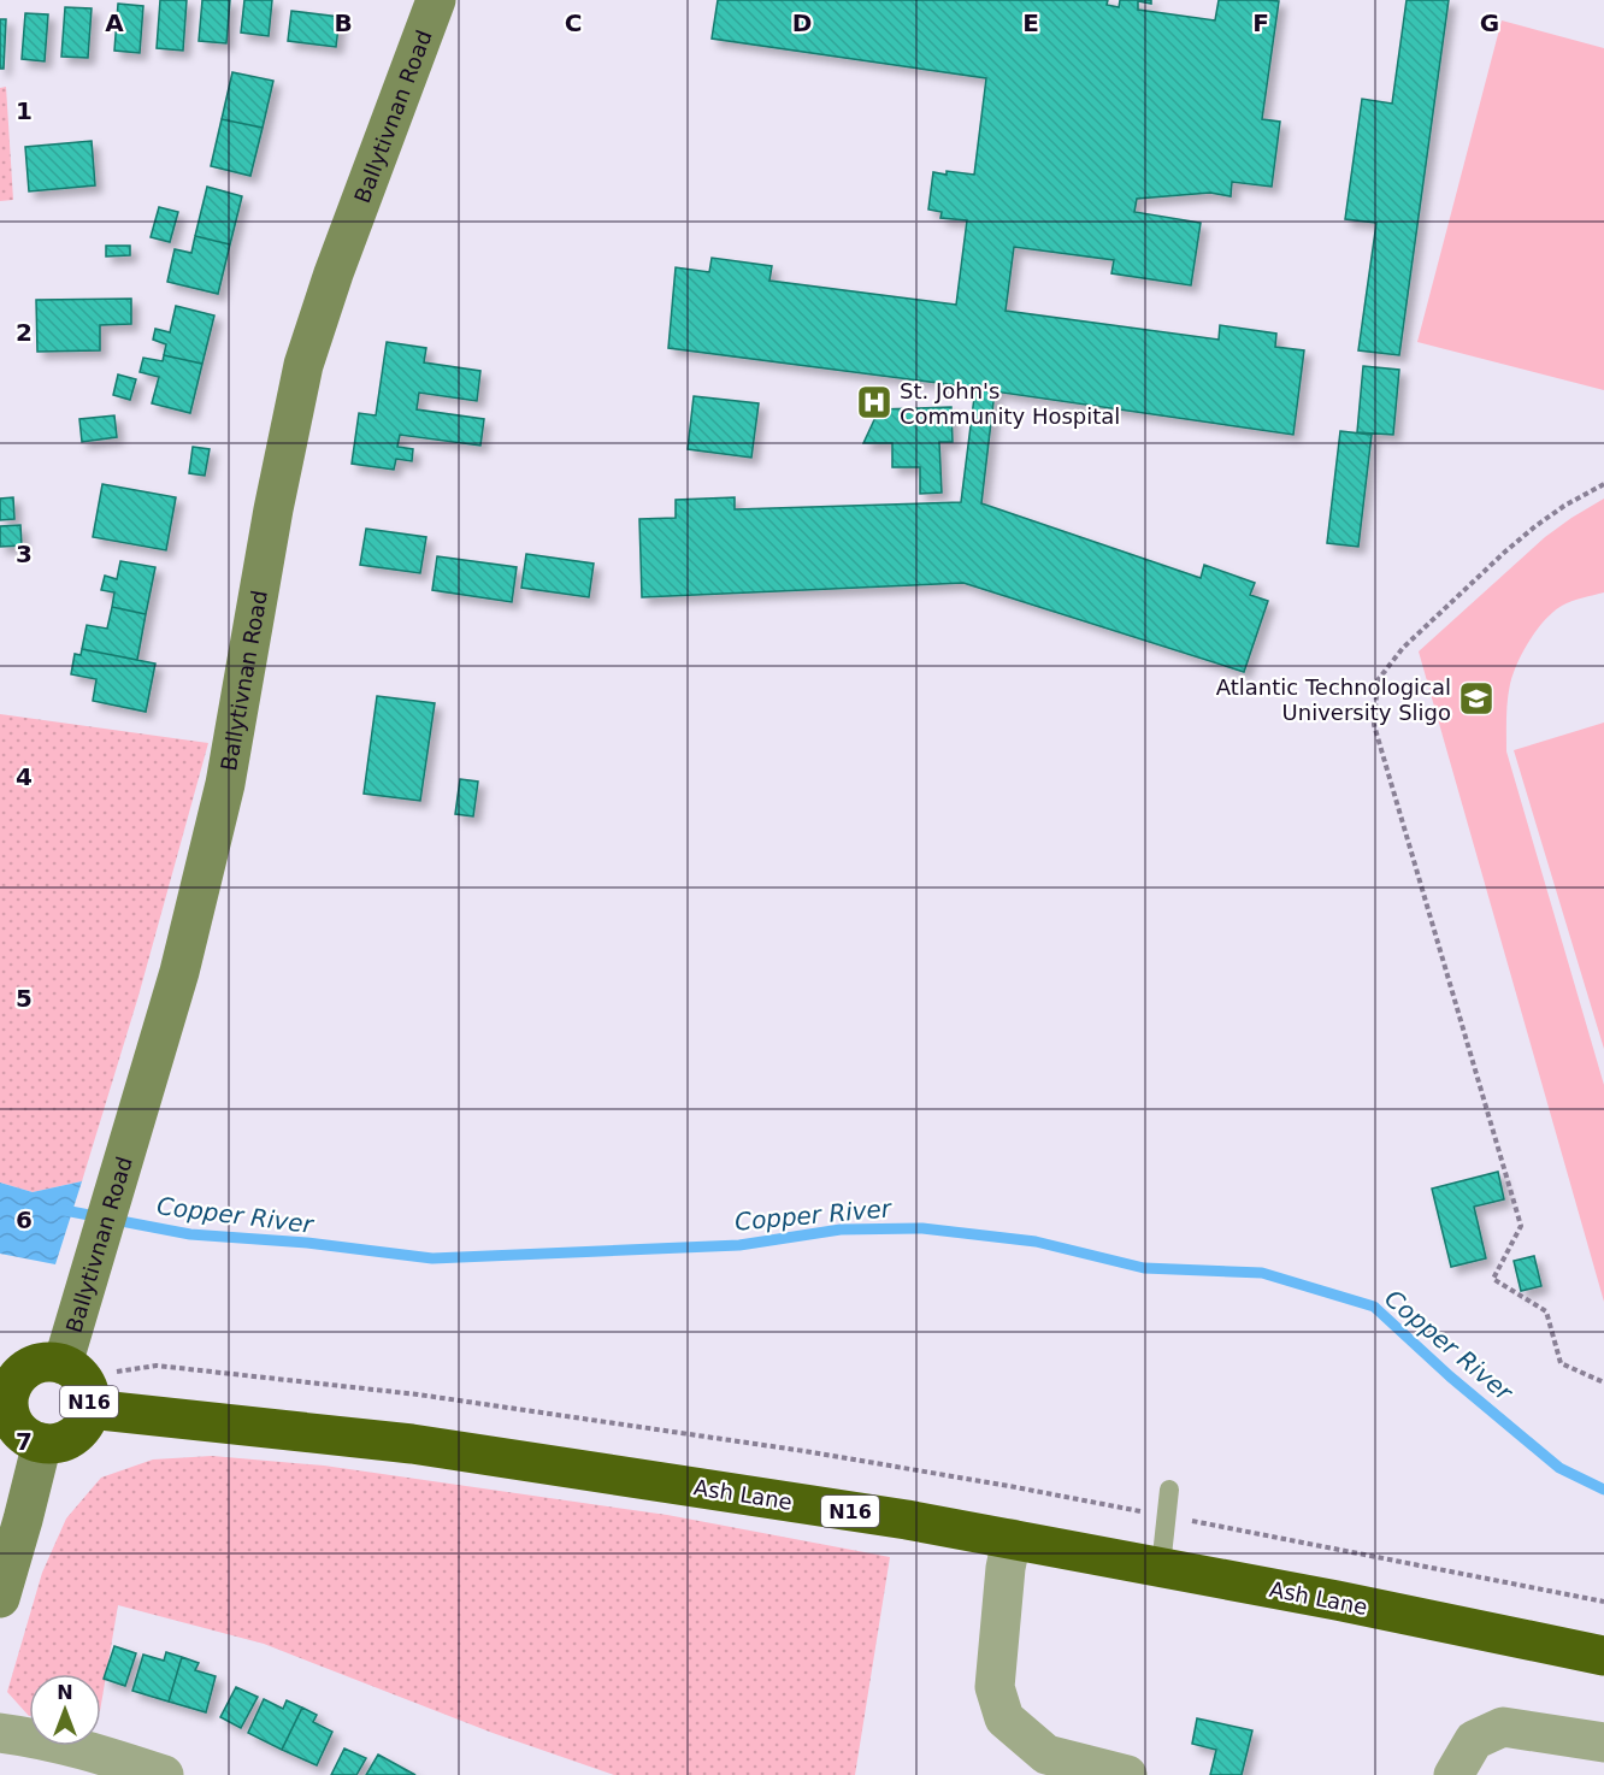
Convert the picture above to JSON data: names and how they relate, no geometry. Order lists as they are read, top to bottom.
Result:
{
  "streets": {
    "highway": ["N16", "Ash Lane"],
    "street": ["Ballytivnan Road"]
  },
  "crossings": [
    ["Ballytivnan Road", "N16"],
    ["Ballytivnan Road", "Ash Lane"],
    ["N16", "Ash Lane"]
  ],
  "water": ["Copper River"],
  "places": {
    "hospital": ["St. John's Community Hospital"],
    "school or university": ["Atlantic Technological University Sligo"]
  },
  "north": "top",
  "grid": {
    "columns": [
      "A",
      "B",
      "C",
      "D",
      "E",
      "F",
      "G"
    ],
    "rows": [
      "1",
      "2",
      "3",
      "4",
      "5",
      "6",
      "7"
    ]
  }
}
